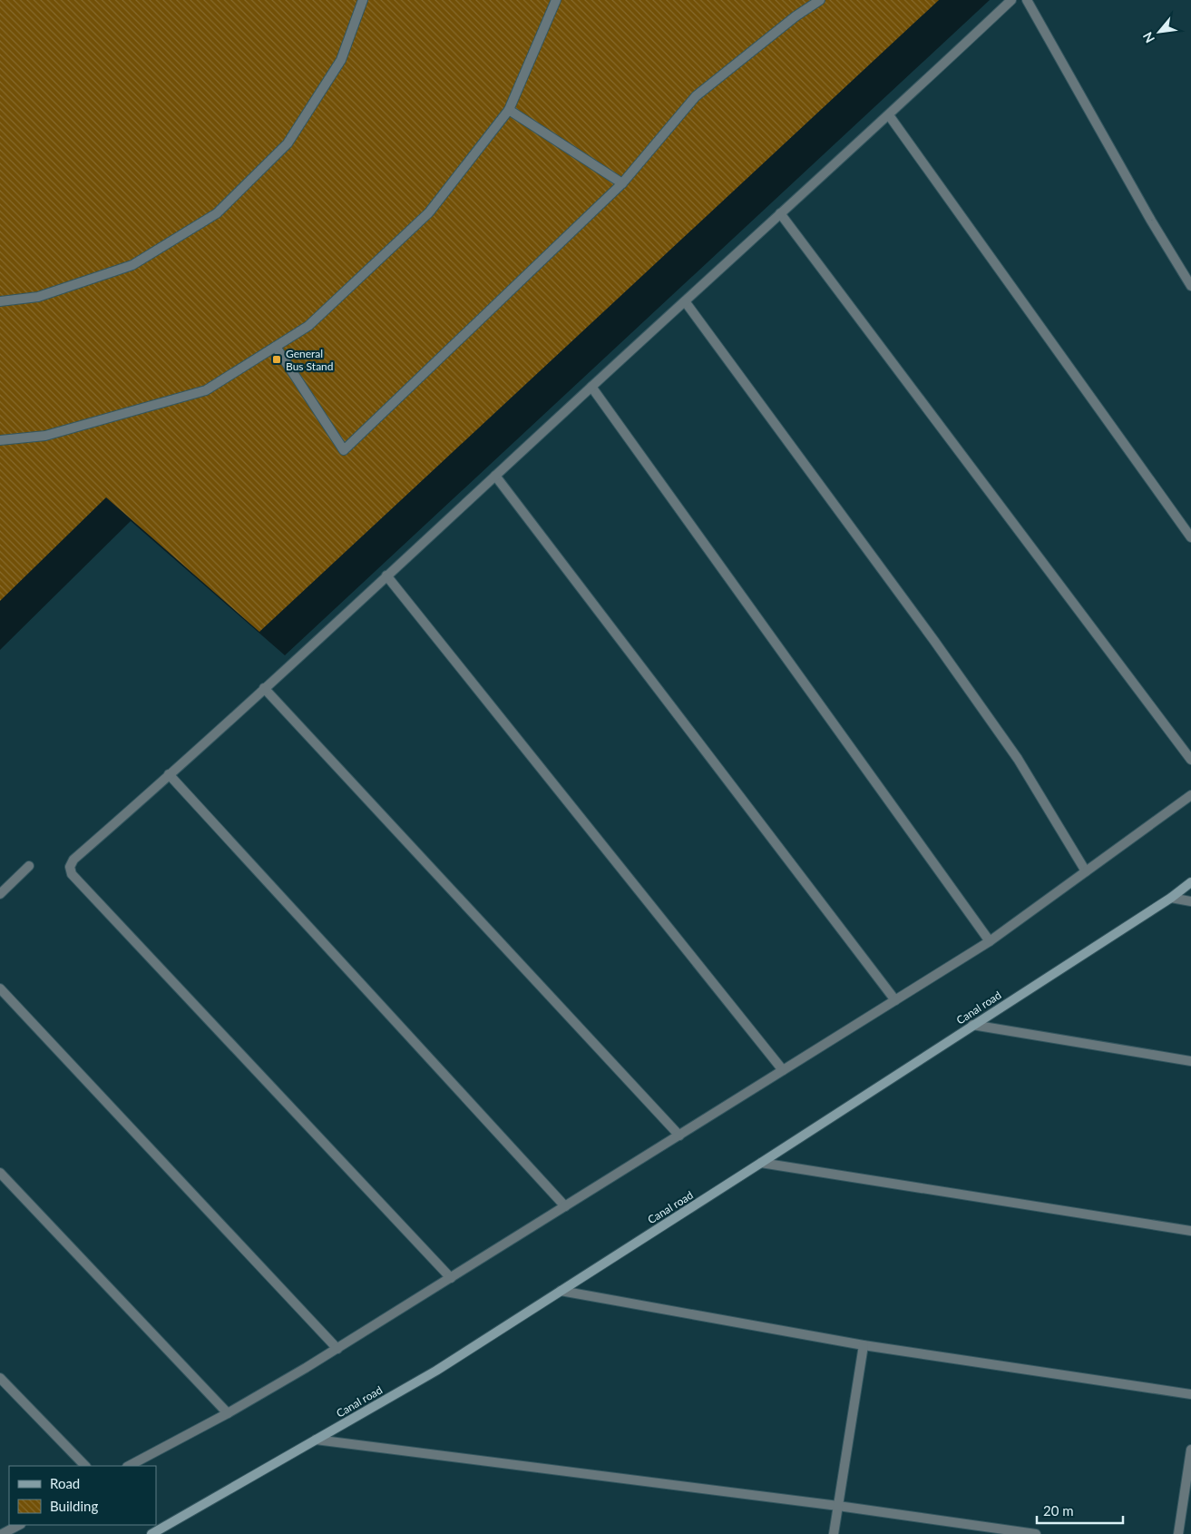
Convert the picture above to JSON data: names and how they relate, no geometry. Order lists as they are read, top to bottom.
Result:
{
  "streets": {
    "street": ["Canal road"]
  },
  "places": {
    "transit": ["General Bus Stand"]
  },
  "legend": ["Road", "Building"],
  "scale_bar": "20 m",
  "north": "bottom left"
}
